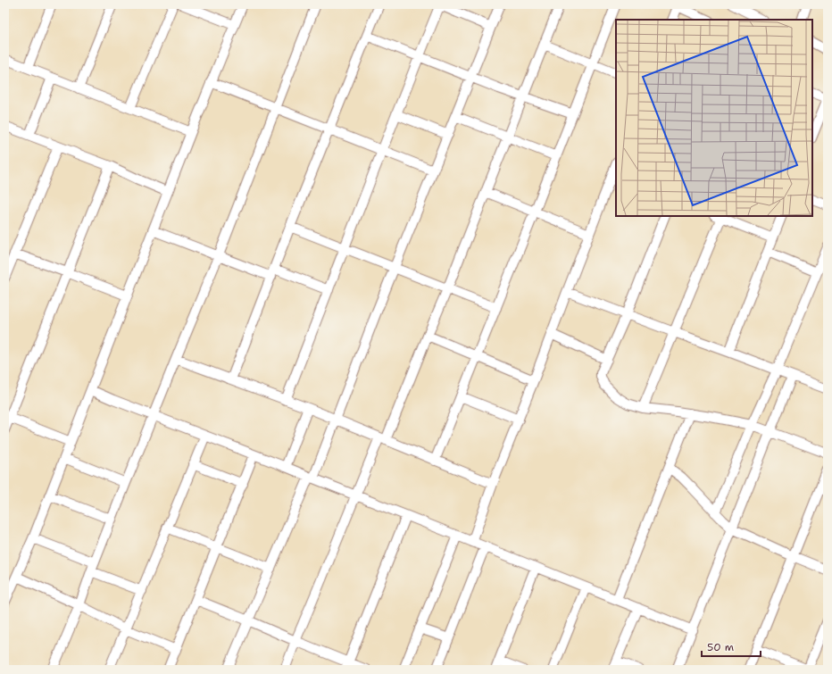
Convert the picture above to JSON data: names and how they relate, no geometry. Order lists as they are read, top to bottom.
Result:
{
  "scale_bar": "50 m"
}
